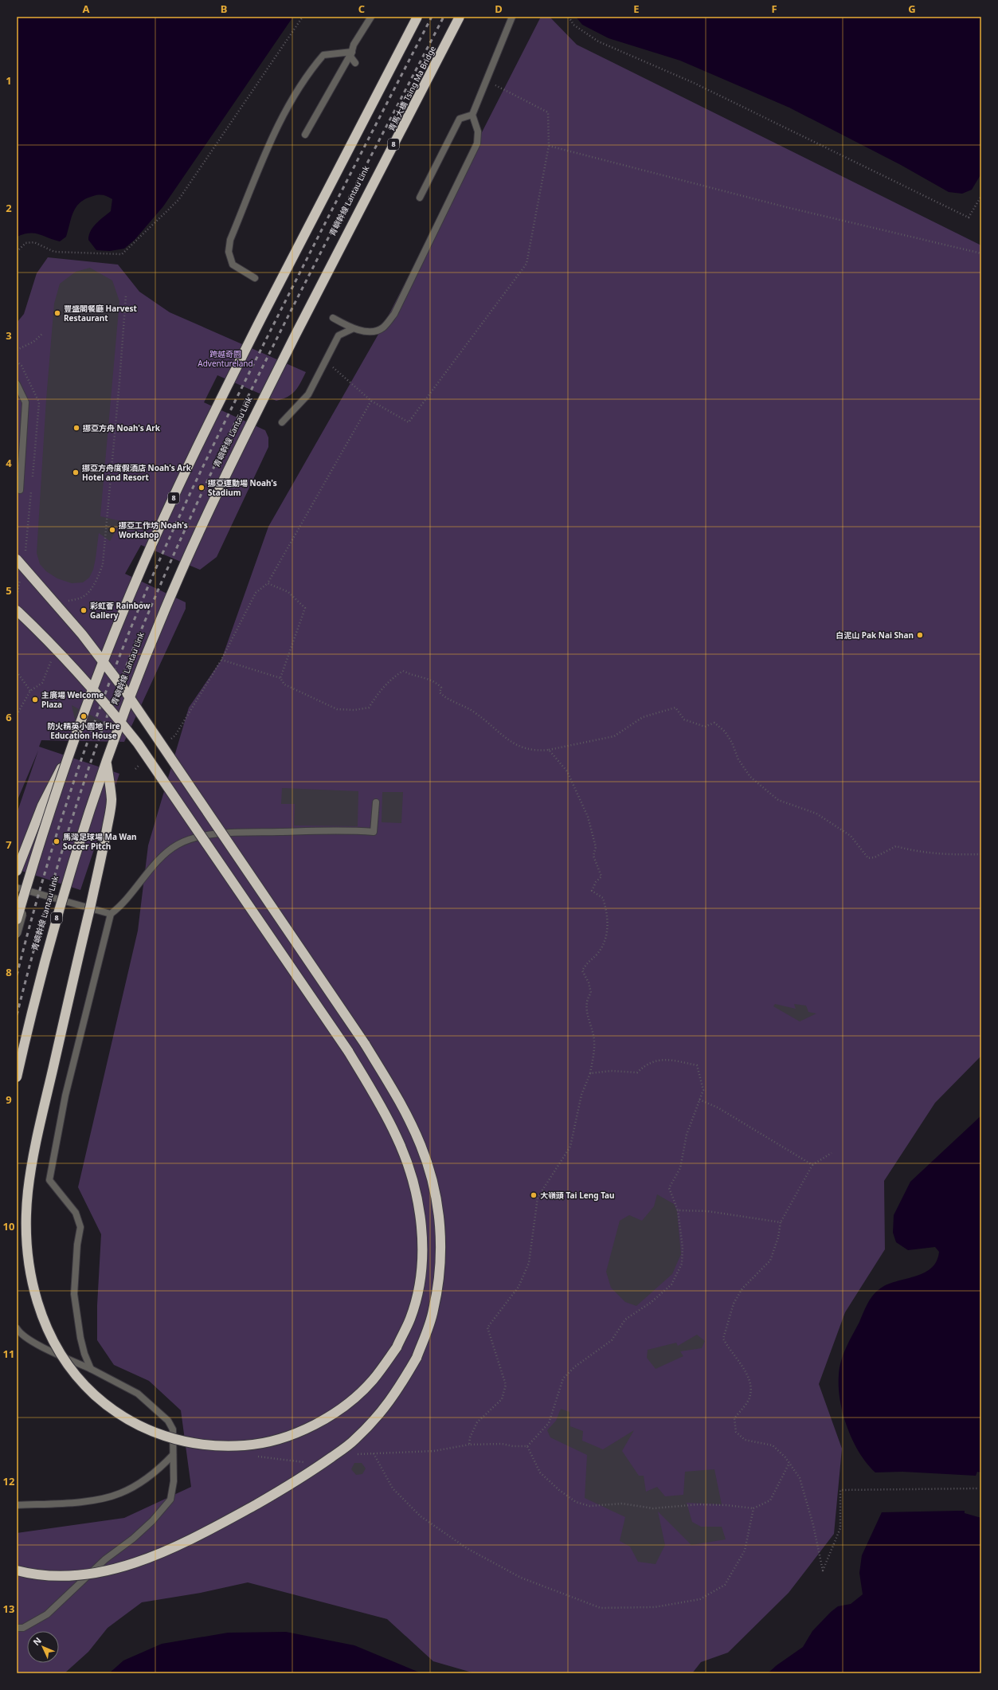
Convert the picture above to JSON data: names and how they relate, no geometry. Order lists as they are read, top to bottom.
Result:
{
  "streets": {
    "highway": ["青馬大橋 Tsing Ma Bridge", "8", "青嶼幹線 Lantau Link"]
  },
  "crossings": [
    ["青馬大橋 Tsing Ma Bridge", "青嶼幹線 Lantau Link"]
  ],
  "parks": ["跨越奇園 Adventureland"],
  "places": [
    "豐盛閣餐廳 Harvest Restaurant",
    "挪亞方舟 Noah's Ark",
    "挪亞方舟度假酒店 Noah's Ark Hotel and Resort",
    "挪亞運動場 Noah's Stadium",
    "挪亞工作坊 Noah's Workshop",
    "彩虹薈 Rainbow Gallery",
    "白泥山 Pak Nai Shan",
    "主廣場 Welcome Plaza",
    "防火精英小園地 Fire Education House",
    "馬灣足球場 Ma Wan Soccer Pitch",
    "大嶺頭 Tai Leng Tau"
  ],
  "north": "top left",
  "grid": {
    "columns": [
      "A",
      "B",
      "C",
      "D",
      "E",
      "F",
      "G"
    ],
    "rows": [
      "1",
      "2",
      "3",
      "4",
      "5",
      "6",
      "7",
      "8",
      "9",
      "10",
      "11",
      "12",
      "13"
    ]
  }
}
